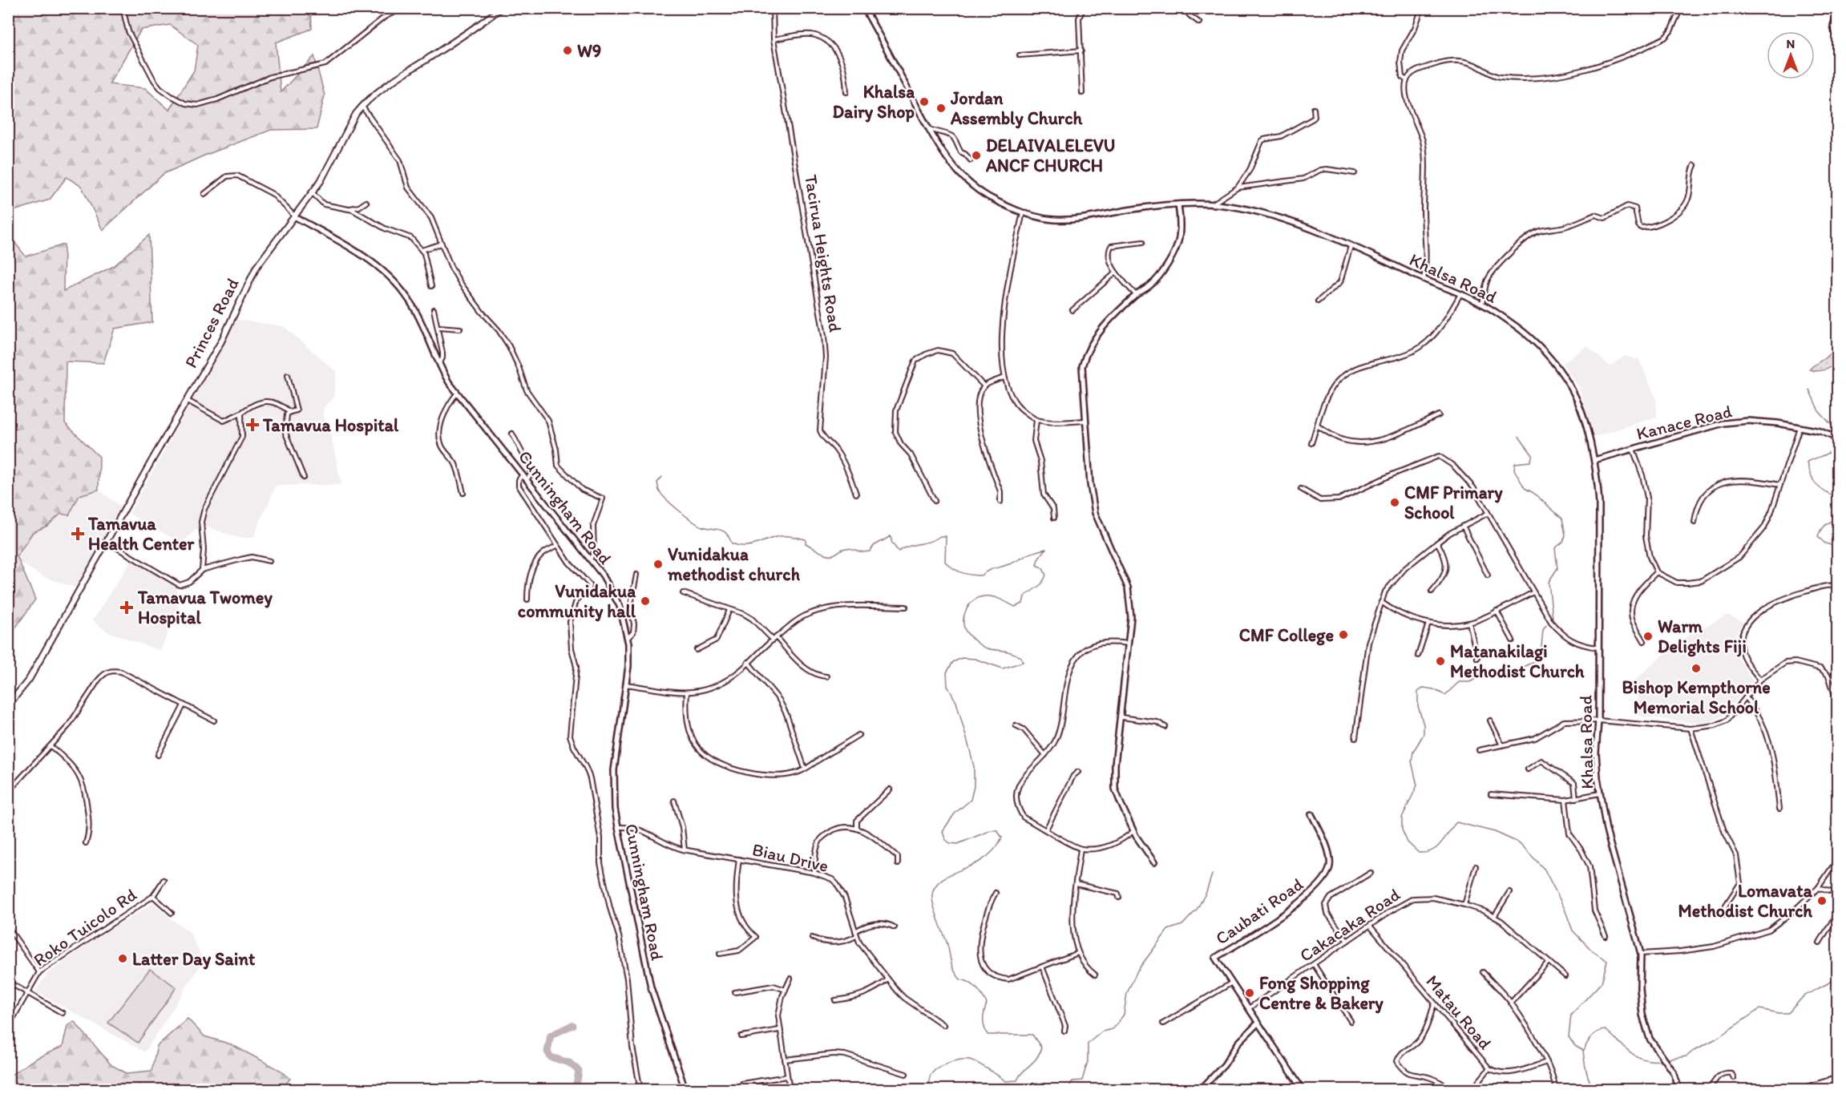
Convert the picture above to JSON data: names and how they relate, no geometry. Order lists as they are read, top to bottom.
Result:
{
  "streets": {
    "main road": [
      "Khalsa Road",
      "Princes Road",
      "Kanace Road",
      "Cunningham Road",
      "Caubati Road"
    ],
    "street": [
      "Tacirua Heights Road",
      "Biau Drive",
      "Cakacaka Road",
      "Roko Tuicolo Rd",
      "Matau Road"
    ]
  },
  "crossings": [
    ["Khalsa Road", "Kanace Road"],
    ["Princes Road", "Cunningham Road"],
    ["Cunningham Road", "Biau Drive"],
    ["Caubati Road", "Cakacaka Road"],
    ["Cakacaka Road", "Matau Road"]
  ],
  "places": {
    "other": [
      "W9",
      "Khalsa Dairy Shop",
      "Jordan Assembly Church",
      "DELAIVALELEVU ANCF CHURCH",
      "CMF Primary School",
      "Vunidakua methodist church",
      "Vunidakua community hall",
      "CMF College",
      "Warm Delights Fiji",
      "Matanakilagi Methodist Church",
      "Bishop Kempthorne Memorial School",
      "Lomavata Methodist Church",
      "Latter Day Saint",
      "Fong Shopping Centre & Bakery"
    ],
    "health": ["Tamavua Hospital", "Tamavua Health Center", "Tamavua Twomey Hospital"]
  },
  "north": "top"
}
